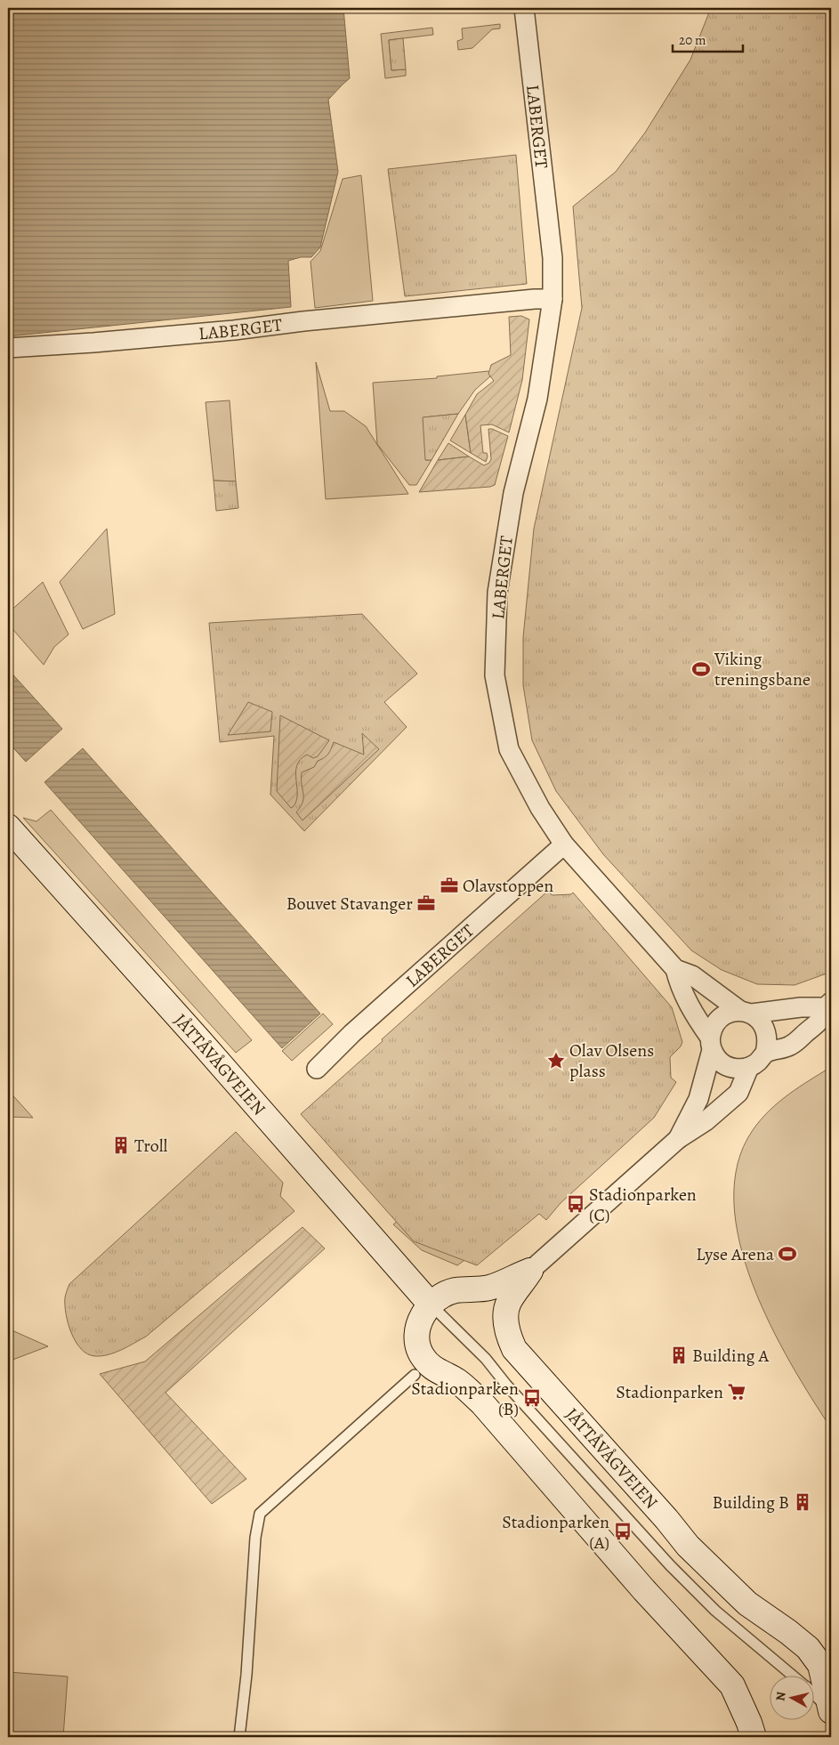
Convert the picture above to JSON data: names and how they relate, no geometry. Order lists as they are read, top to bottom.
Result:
{
  "streets": {
    "street": ["LABERGET", "JÅTTÅVÅGVEIEN"]
  },
  "places": {
    "sports": ["Viking treningsbane", "Lyse Arena"],
    "office": ["Olavstoppen", "Bouvet Stavanger"],
    "place": ["Olav Olsens plass"],
    "building": ["Troll", "Building A", "Building B"],
    "bus stop": ["Stadionparken (C)", "Stadionparken (B)", "Stadionparken (A)"],
    "supermarket": ["Stadionparken"]
  },
  "scale_bar": "20 m",
  "north": "left"
}
